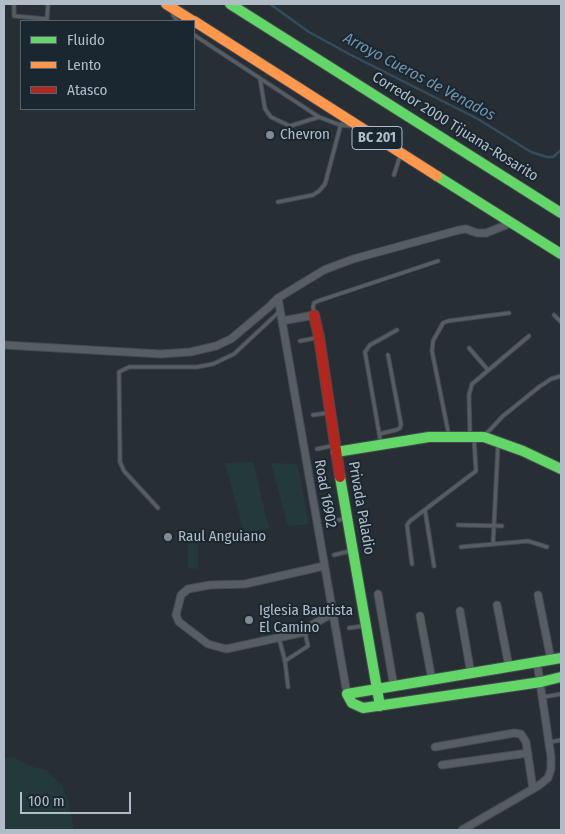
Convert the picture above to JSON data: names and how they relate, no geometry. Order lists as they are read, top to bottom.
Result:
{
  "streets": {
    "main road": ["Corredor 2000 Tijuana-Rosarito", "BC 201", "Privada Paladio"],
    "street": ["Road 16902"]
  },
  "water": ["Arroyo Cueros de Venados"],
  "places": ["Chevron", "Raul Anguiano", "Iglesia Bautista El Camino"],
  "legend": ["Fluido", "Lento", "Atasco"],
  "scale_bar": "100 m"
}
